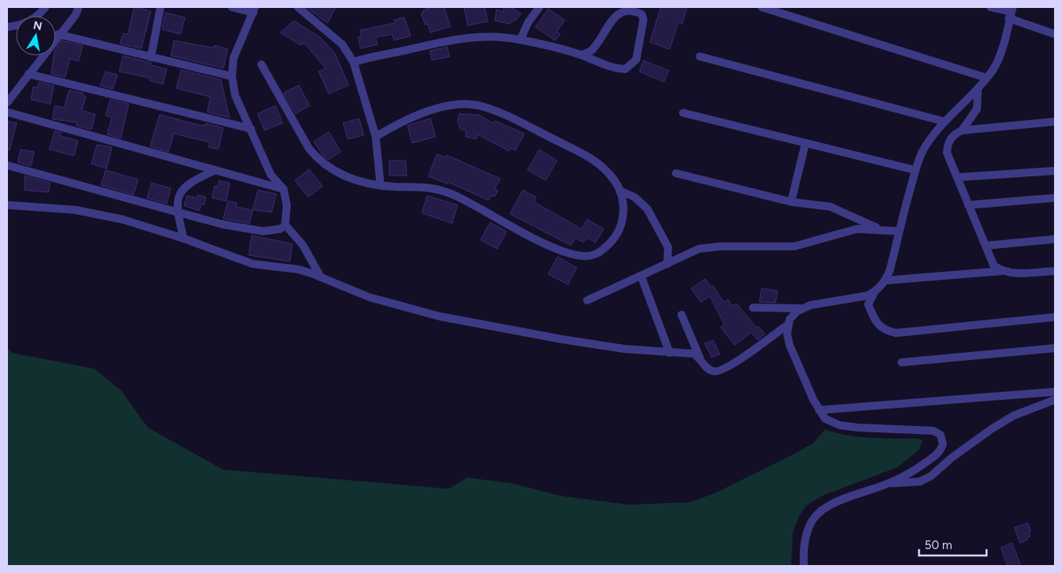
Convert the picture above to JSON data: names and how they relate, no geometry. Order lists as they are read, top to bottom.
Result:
{
  "scale_bar": "50 m",
  "north": "top"
}
